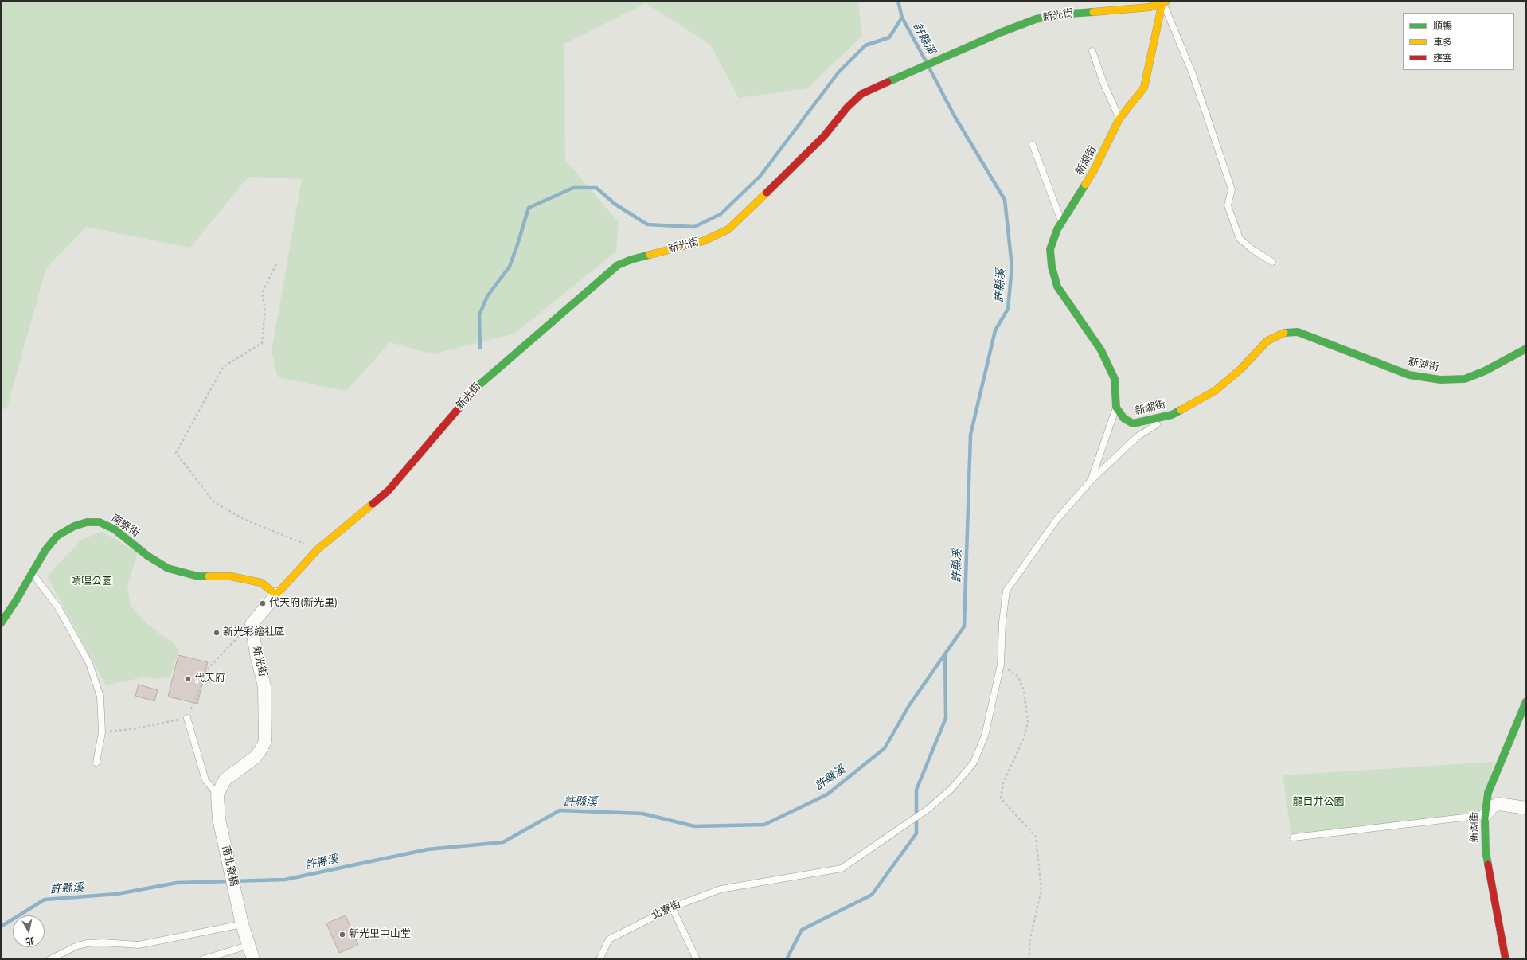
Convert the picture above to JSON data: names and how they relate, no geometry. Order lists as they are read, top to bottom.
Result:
{
  "streets": {
    "street": [
      "新光街",
      "新湖街",
      "南寮街",
      "南北寮橋"
    ],
    "lane": ["北寮街"]
  },
  "crossings": [
    ["新光街", "新湖街"],
    ["新光街", "南寮街"],
    ["新光街", "南北寮橋"],
    ["新湖街", "北寮街"]
  ],
  "water": ["許縣溪"],
  "parks": ["嗊哩公園", "龍目井公園"],
  "places": [
    "代天府(新光里)",
    "新光彩繪社區",
    "代天府",
    "新光里中山堂"
  ],
  "legend": ["順暢", "車多", "壅塞"],
  "north": "bottom"
}
